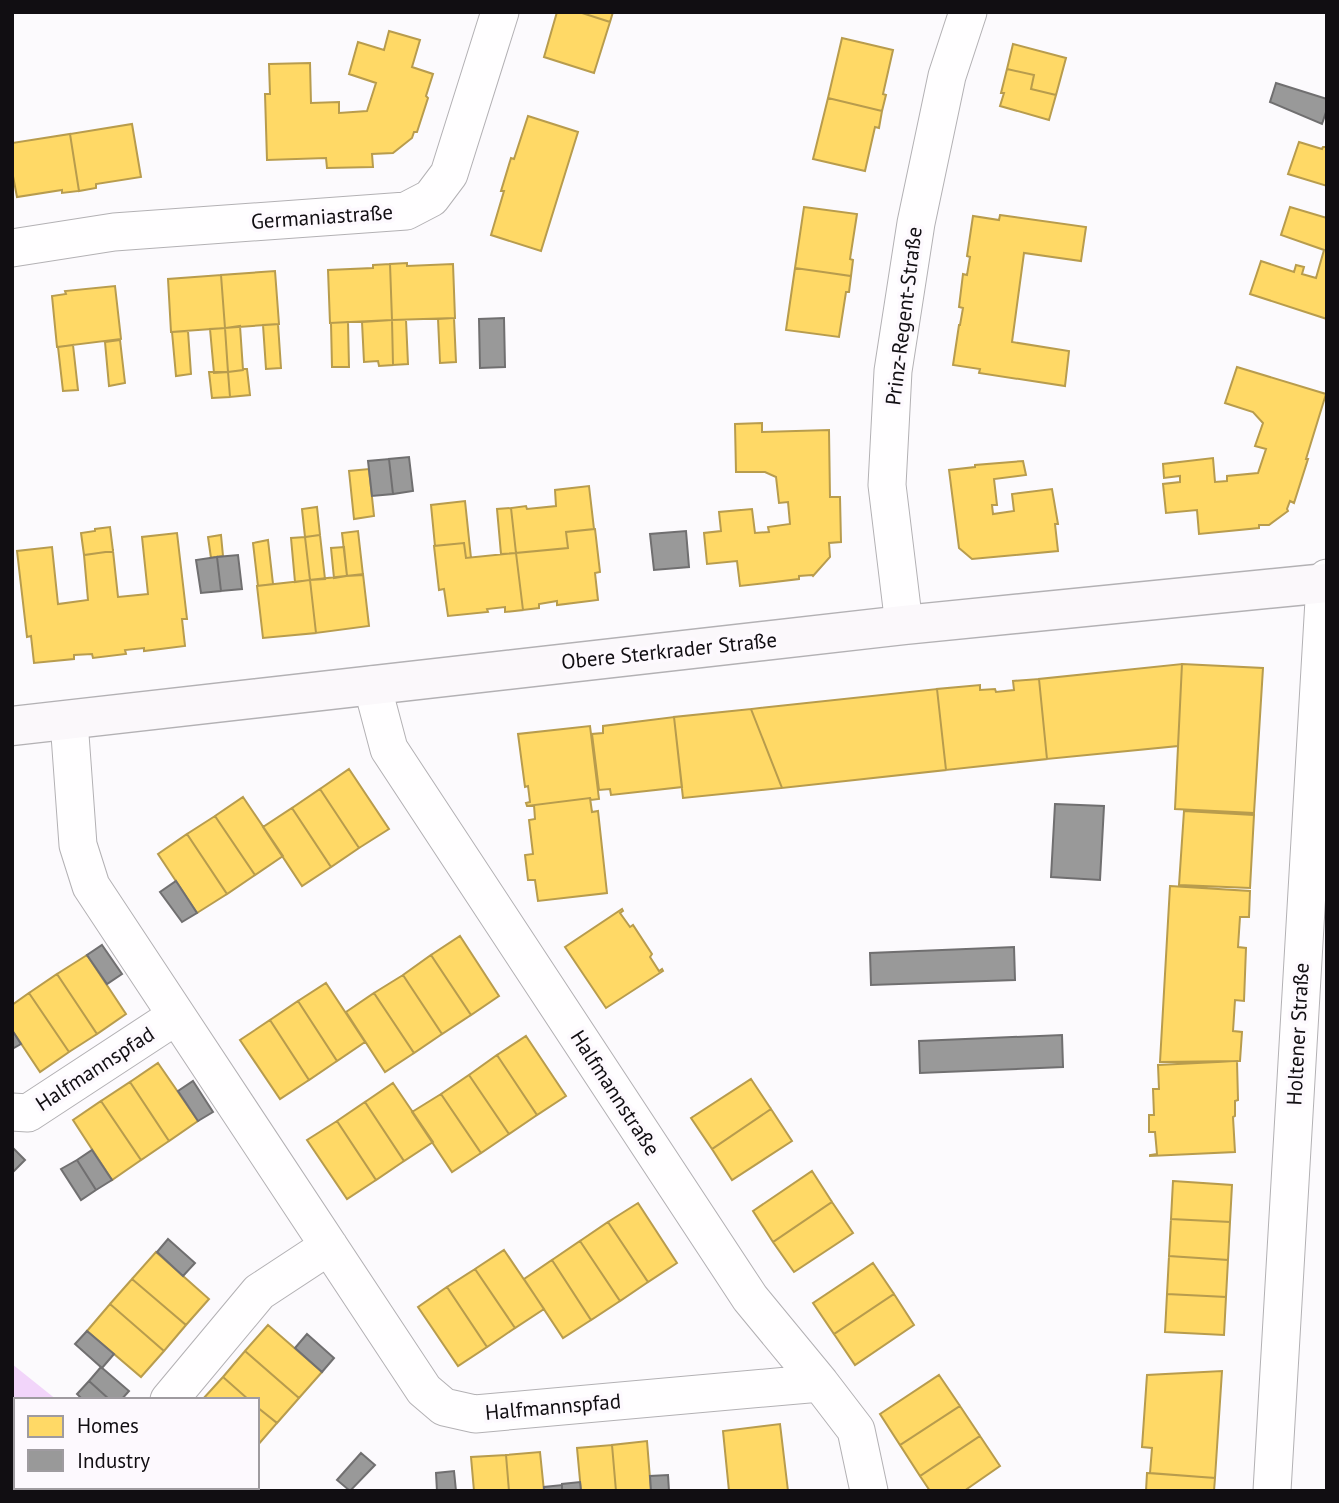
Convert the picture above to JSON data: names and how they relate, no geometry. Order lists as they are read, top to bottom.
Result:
{
  "streets": {
    "street": [
      "Germaniastraße",
      "Prinz-Regent-Straße",
      "Obere Sterkrader Straße",
      "Holtener Straße",
      "Halfmannspfad",
      "Halfmannstraße"
    ]
  },
  "crossings": [
    ["Prinz-Regent-Straße", "Obere Sterkrader Straße"],
    ["Obere Sterkrader Straße", "Holtener Straße"],
    ["Obere Sterkrader Straße", "Halfmannspfad"],
    ["Obere Sterkrader Straße", "Halfmannstraße"],
    ["Halfmannspfad", "Halfmannstraße"]
  ],
  "legend": ["Homes", "Industry"]
}
